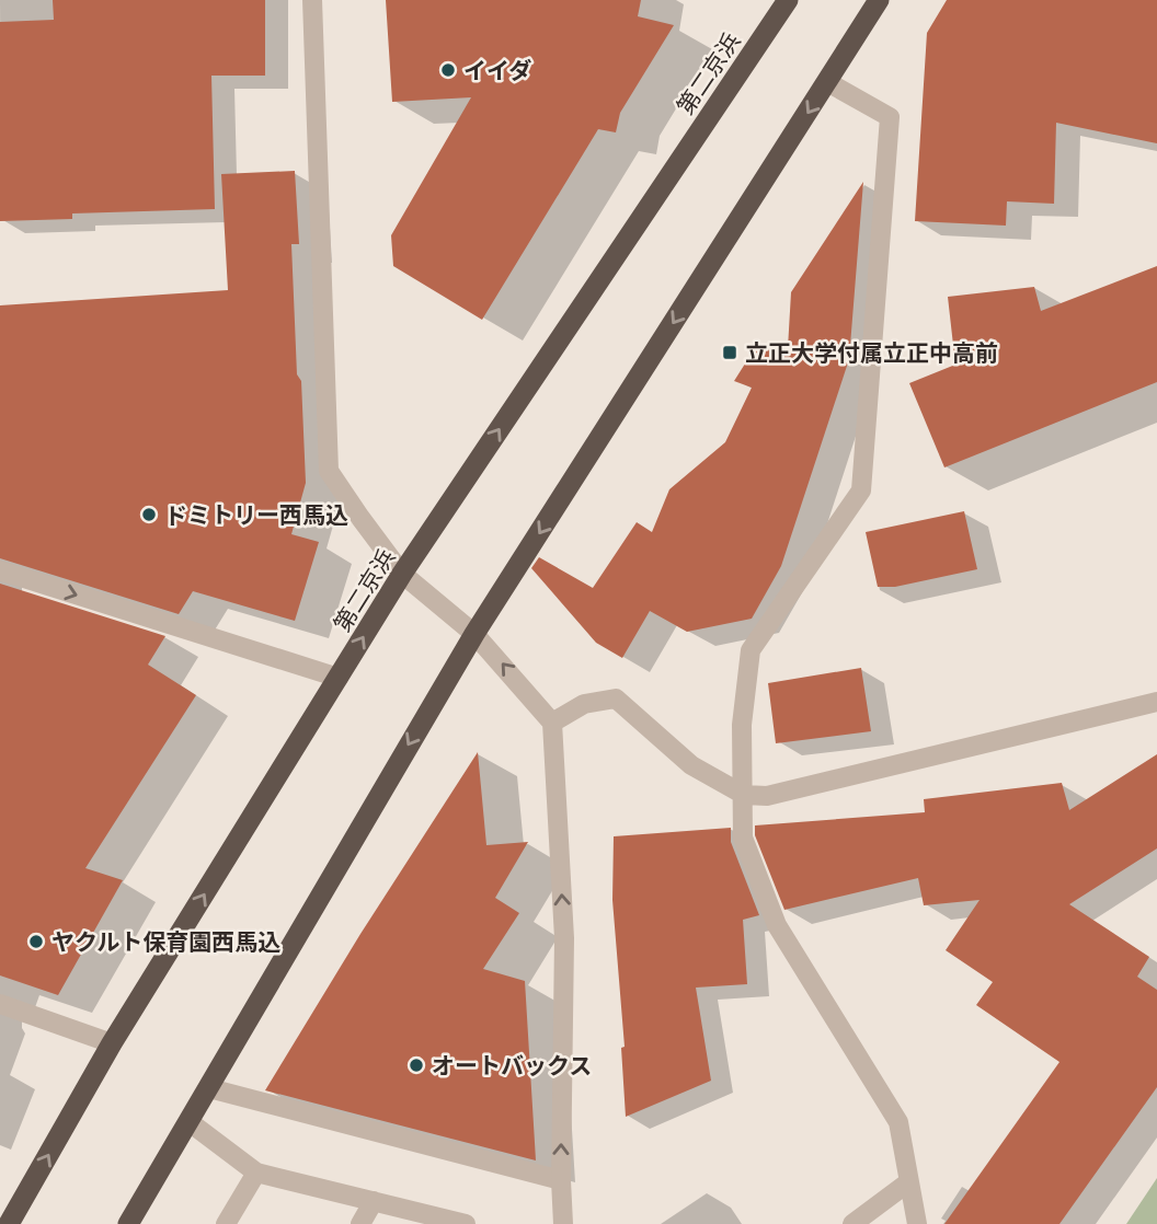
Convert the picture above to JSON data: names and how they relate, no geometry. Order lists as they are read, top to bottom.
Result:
{
  "streets": {
    "highway": ["第二京浜"]
  },
  "places": {
    "other": [
      "イイダ",
      "ドミトリー西馬込",
      "ヤクルト保育園西馬込",
      "オートバックス"
    ],
    "transit": ["立正大学付属立正中高前"]
  }
}
